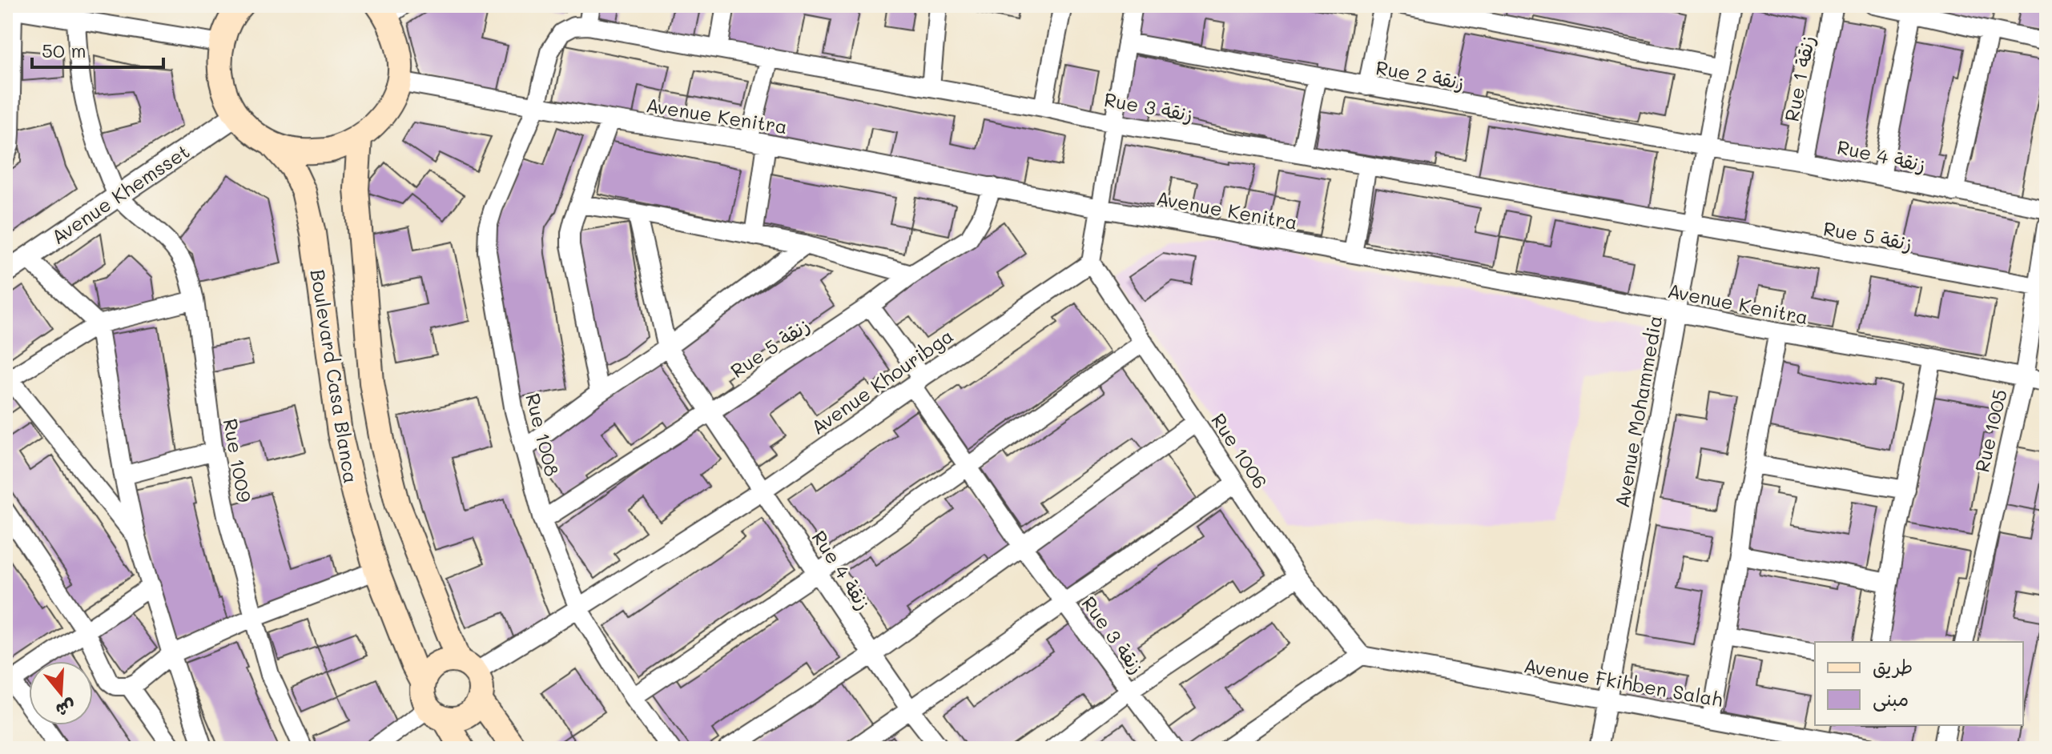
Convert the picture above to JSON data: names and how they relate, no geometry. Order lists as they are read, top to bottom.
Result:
{
  "streets": {
    "main road": ["Boulevard Casa Blanca"],
    "street": [
      "Rue 2 زنقة",
      "Rue 1 زنقة",
      "Rue 3 زنقة",
      "Avenue Kenitra",
      "Rue 4 زنقة",
      "Avenue Khemsset",
      "Rue 5 زنقة",
      "Avenue Khouribga",
      "Avenue Mohammedia",
      "Rue 1005",
      "Rue 1008",
      "Rue 1006",
      "Rue 1009",
      "Avenue Fkihben Salah"
    ]
  },
  "crossings": [
    ["Rue 2 زنقة", "Rue 4 زنقة"],
    ["Rue 2 زنقة", "Avenue Mohammedia"],
    ["Rue 1 زنقة", "Rue 4 زنقة"],
    ["Rue 3 زنقة", "Rue 5 زنقة"],
    ["Rue 3 زنقة", "Avenue Khouribga"],
    ["Rue 3 زنقة", "Avenue Mohammedia"],
    ["Avenue Kenitra", "Rue 5 زنقة"],
    ["Avenue Kenitra", "Avenue Mohammedia"],
    ["Avenue Kenitra", "Rue 1005"],
    ["Avenue Kenitra", "Rue 1008"],
    ["Rue 4 زنقة", "Rue 5 زنقة"],
    ["Rue 4 زنقة", "Avenue Khouribga"],
    ["Rue 4 زنقة", "Avenue Mohammedia"],
    ["Avenue Khemsset", "Rue 1009"],
    ["Rue 5 زنقة", "Avenue Mohammedia"],
    ["Rue 5 زنقة", "Rue 1005"],
    ["Rue 5 زنقة", "Rue 1008"],
    ["Boulevard Casa Blanca", "Avenue Khouribga"],
    ["Avenue Khouribga", "Rue 1008"],
    ["Avenue Khouribga", "Rue 1006"],
    ["Avenue Mohammedia", "Avenue Fkihben Salah"],
    ["Rue 1006", "Avenue Fkihben Salah"]
  ],
  "legend": ["طريق", "مبنى"],
  "scale_bar": "50 m",
  "north": "bottom"
}
